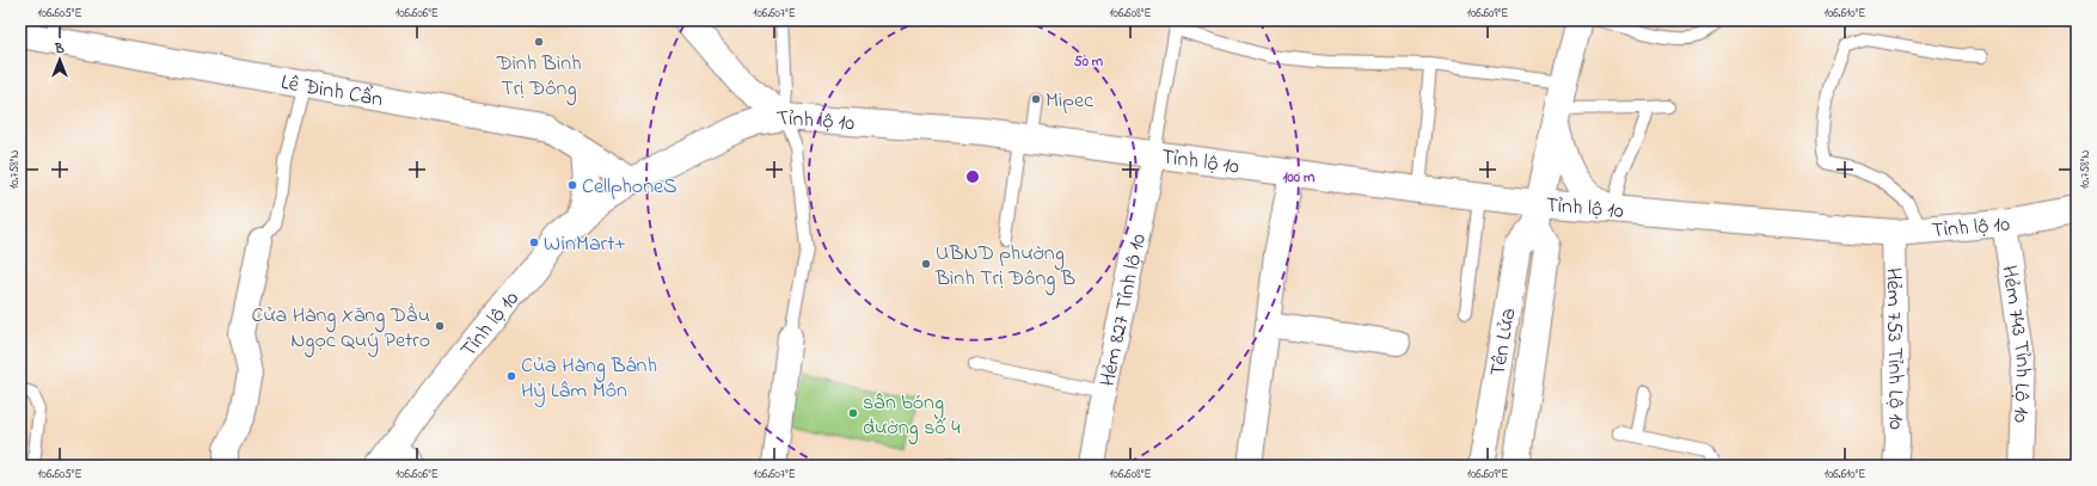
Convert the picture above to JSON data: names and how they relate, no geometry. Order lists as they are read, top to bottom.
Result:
{
  "streets": {
    "main road": ["Lê Đình Cẩn", "Tỉnh lộ 10", "Tên Lửa"],
    "street": ["Hẻm 827 Tỉnh lộ 10", "Hẻm 743 Tỉnh Lộ 10", "Hẻm 753 Tỉnh Lộ 10"]
  },
  "crossings": [
    ["Lê Đình Cẩn", "Tỉnh lộ 10"],
    ["Tỉnh lộ 10", "Hẻm 827 Tỉnh lộ 10"],
    ["Tỉnh lộ 10", "Tên Lửa"],
    ["Tỉnh lộ 10", "Hẻm 743 Tỉnh Lộ 10"],
    ["Tỉnh lộ 10", "Hẻm 753 Tỉnh Lộ 10"]
  ],
  "places": [
    "Đình Bình Trị Đông",
    "Mipec",
    "CellphoneS",
    "WinMart+",
    "UBND phường Bình Trị Đông B",
    "Cửa Hàng Xăng Dầu Ngọc Quý Petro",
    "Của Hàng Bánh Hỷ Lâm Môn",
    "sân bóng đường số 4"
  ],
  "north": "top",
  "coordinates": [
    "106.605°E",
    "106.606°E",
    "106.607°E",
    "106.608°E",
    "106.609°E",
    "106.610°E",
    "10.758°N"
  ],
  "rings": ["50 m", "100 m"]
}
